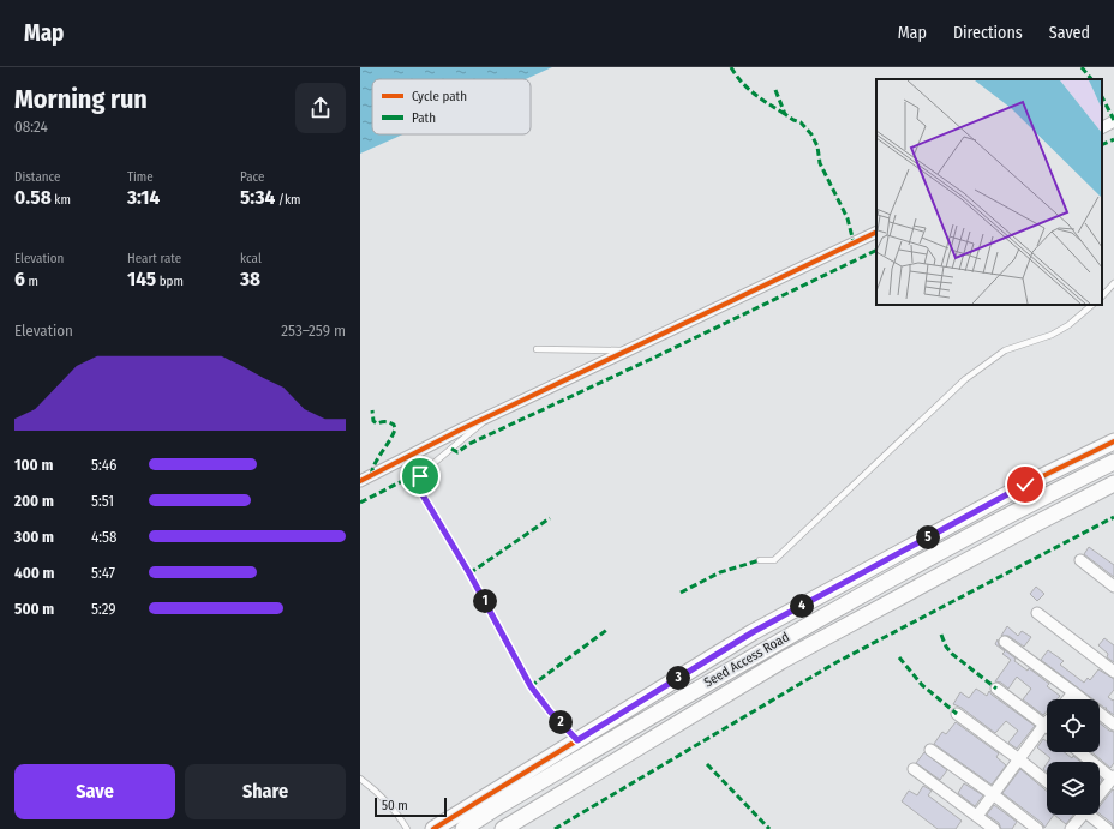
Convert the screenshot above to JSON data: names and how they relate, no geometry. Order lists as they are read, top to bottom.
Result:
{
  "streets": {
    "street": ["Seed Access Road"]
  },
  "legend": ["Cycle path", "Path"],
  "scale_bar": "50 m",
  "page": {
    "header": "Map",
    "nav": ["Map", "Directions", "Saved"],
    "heading": ["Morning run", "08:24"],
    "stats": [
      ["Distance", "0.58 km"],
      ["Time", "3:14"],
      ["Pace", "5:34 /km"],
      ["Elevation", "6 m"],
      ["Heart rate", "145 bpm"],
      ["kcal", "38"]
    ],
    "chart": ["Elevation", "253–259 m"],
    "list": [
      {
        "name": "100 m",
        "note": "5:46"
      },
      {
        "name": "200 m",
        "note": "5:51"
      },
      {
        "name": "300 m",
        "note": "4:58"
      },
      {
        "name": "400 m",
        "note": "5:47"
      },
      {
        "name": "500 m",
        "note": "5:29"
      }
    ],
    "pins": [
      "5",
      "1",
      "4",
      "3",
      "2"
    ],
    "buttons": ["Save", "Share"],
    "scale": "50 m"
  }
}
